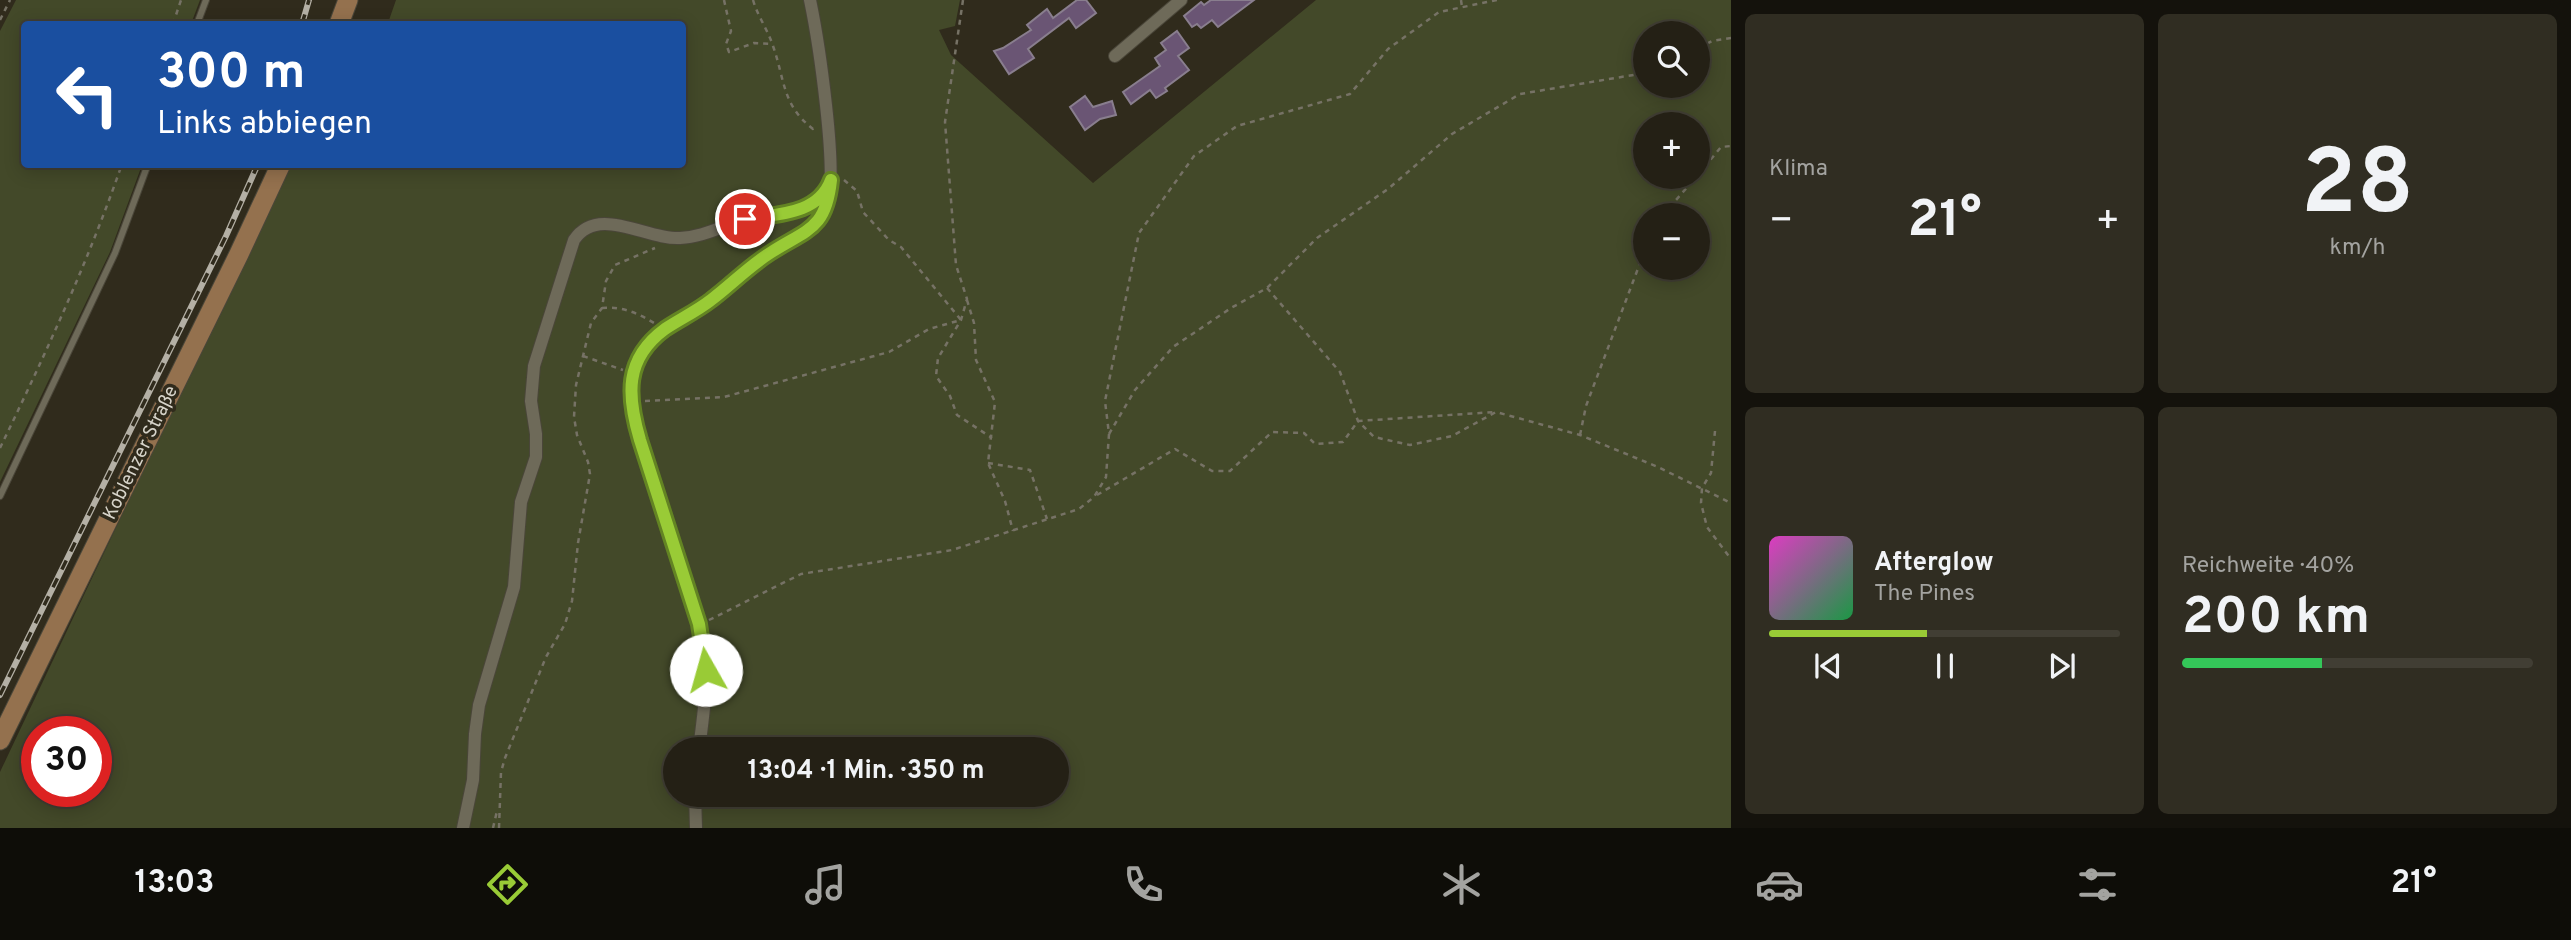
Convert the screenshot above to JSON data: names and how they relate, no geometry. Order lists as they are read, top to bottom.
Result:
{
  "streets": {
    "main road": ["Koblenzer Straße"]
  },
  "page": {
    "tile": [
      "Klima",
      ["28", "km/h"],
      ["Reichweite · 40%", "200 km"]
    ],
    "map_buttons": ["+", "−"],
    "turn": ["300 m", "Links abbiegen"],
    "heat": ["−", "21°", "+"],
    "song": ["Afterglow", "The Pines"],
    "limit": "30",
    "trip": "13:04 · 1 Min. · 350 m",
    "tabs": ["13:03", "21°"]
  }
}
